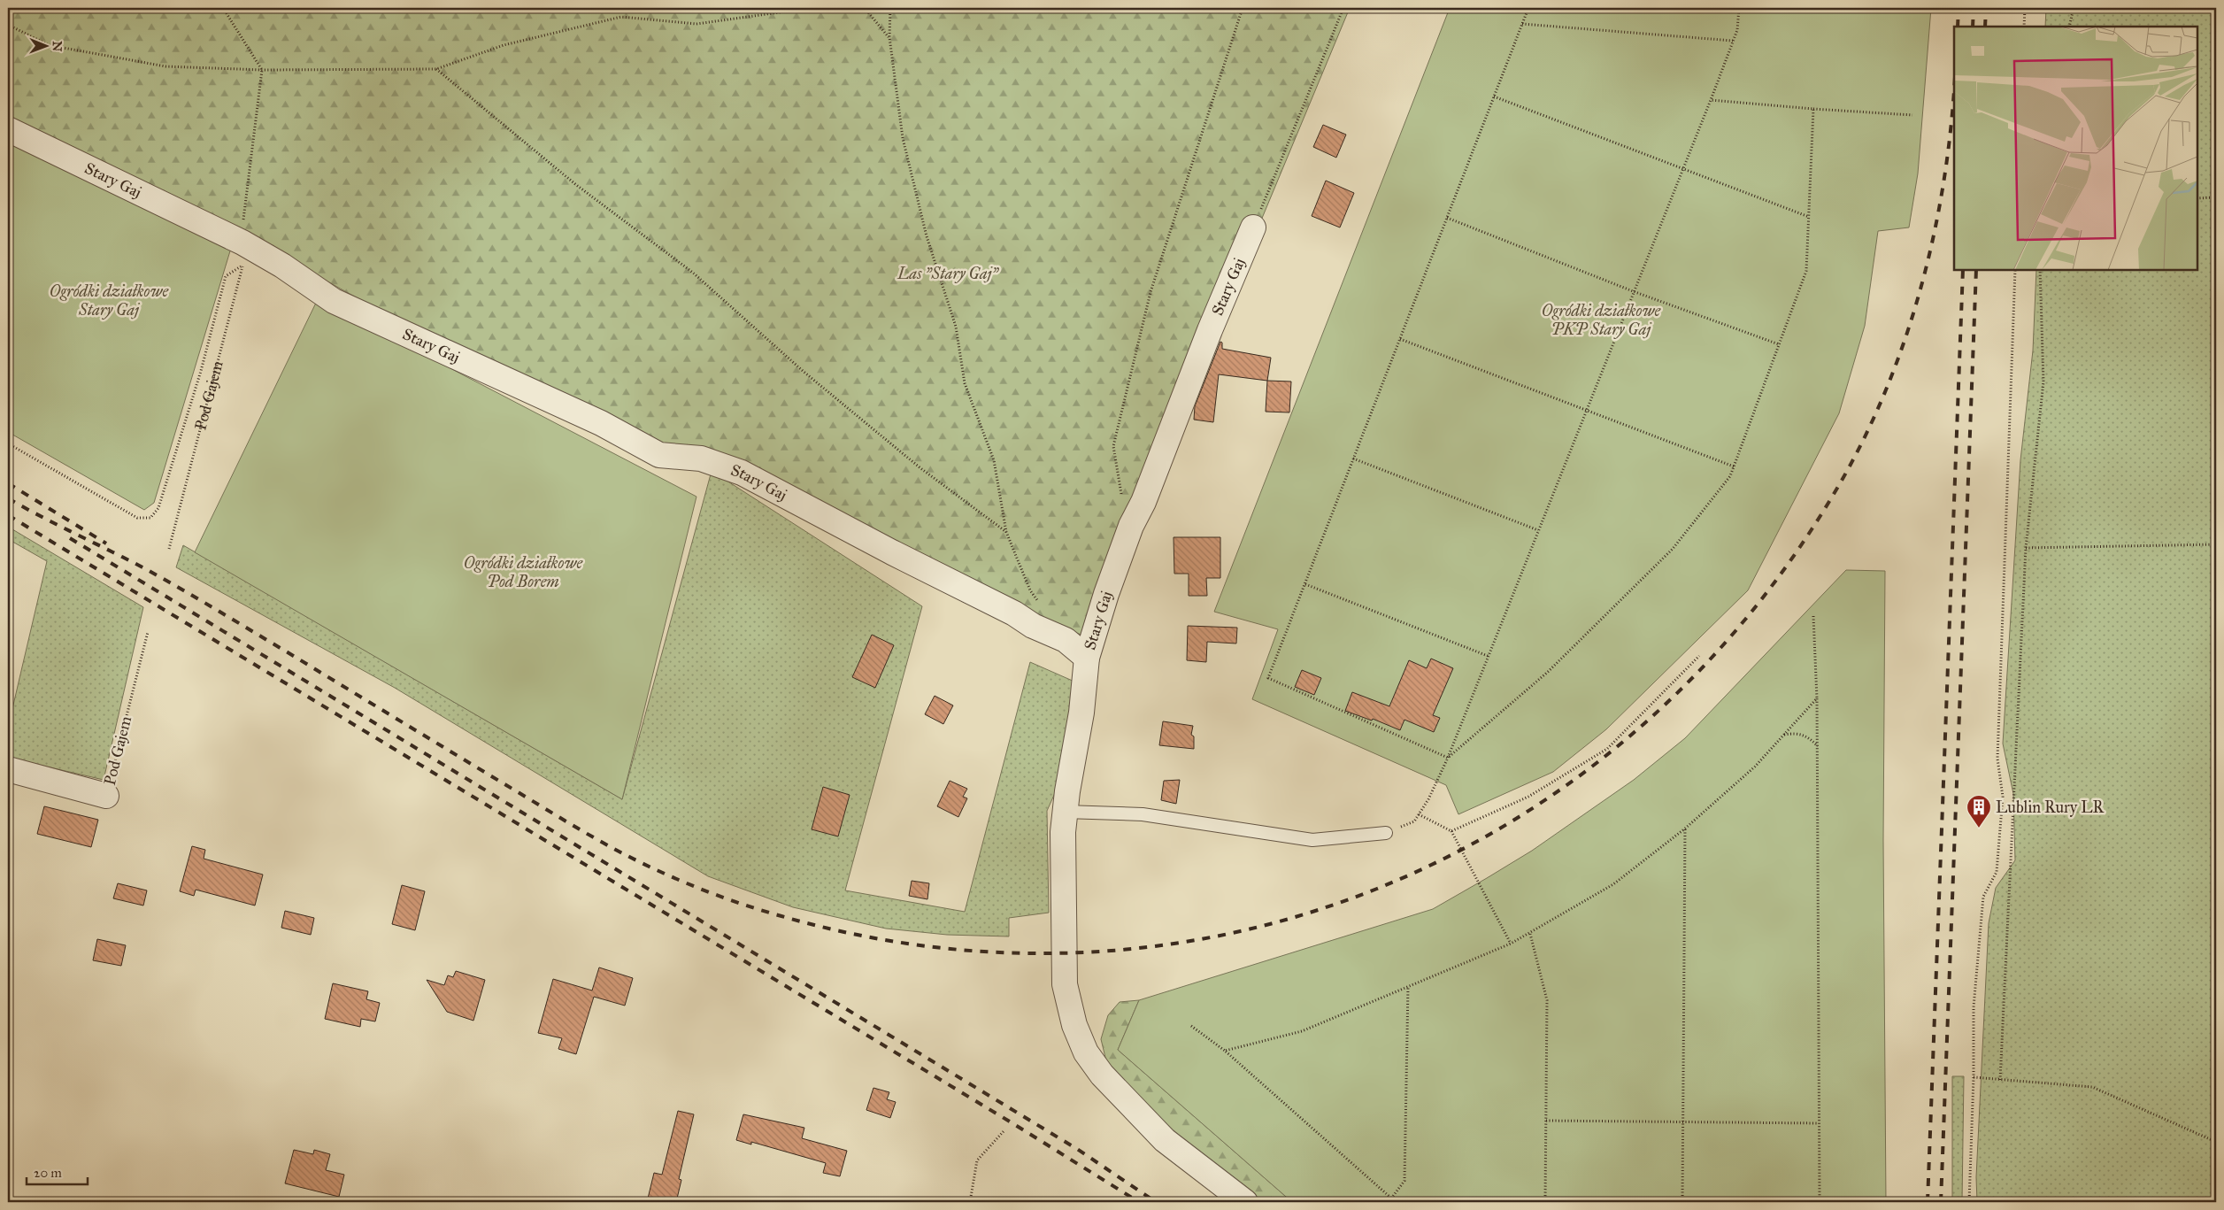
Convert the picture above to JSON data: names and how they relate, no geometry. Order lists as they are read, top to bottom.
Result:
{
  "streets": {
    "street": ["Stary Gaj", "Pod Gajem"]
  },
  "crossings": [
    ["Stary Gaj", "Pod Gajem"]
  ],
  "parks": [
    "Las \"Stary Gaj\"",
    "Ogródki działkowe Stary Gaj",
    "Ogródki działkowe PKP Stary Gaj",
    "Ogródki działkowe Pod Borem"
  ],
  "places": {
    "building": ["Lublin Rury LR"]
  },
  "scale_bar": "20 m",
  "north": "right"
}
